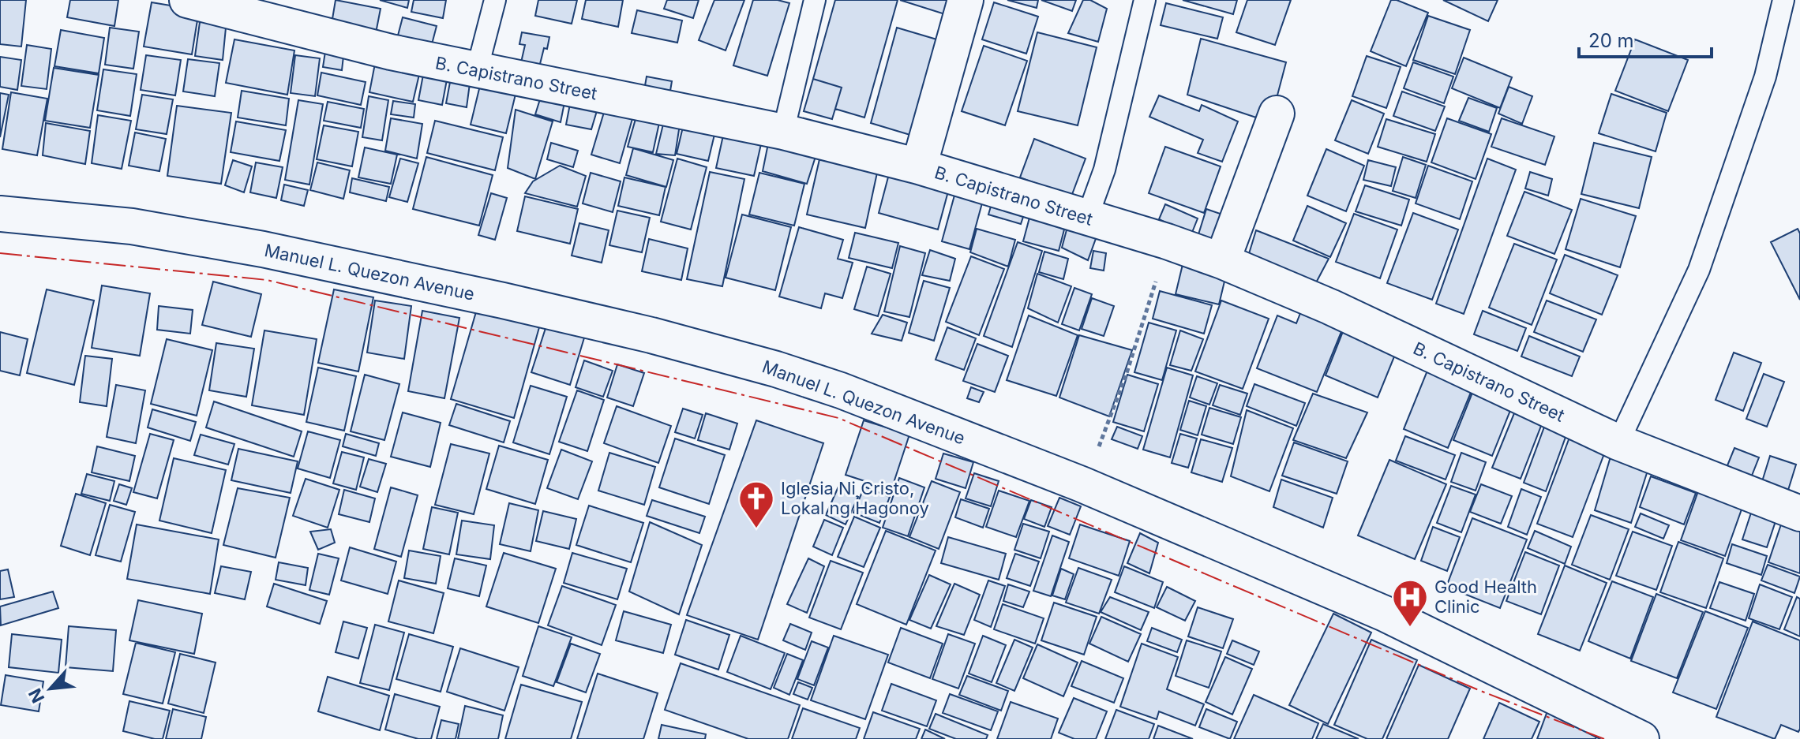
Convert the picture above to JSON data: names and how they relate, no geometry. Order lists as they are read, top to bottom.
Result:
{
  "streets": {
    "street": ["B. Capistrano Street", "Manuel L. Quezon Avenue"]
  },
  "places": {
    "church": ["Iglesia Ni Cristo, Lokal ng Hagonoy"],
    "hospital": ["Good Health Clinic"]
  },
  "scale_bar": "20 m",
  "north": "bottom left"
}
